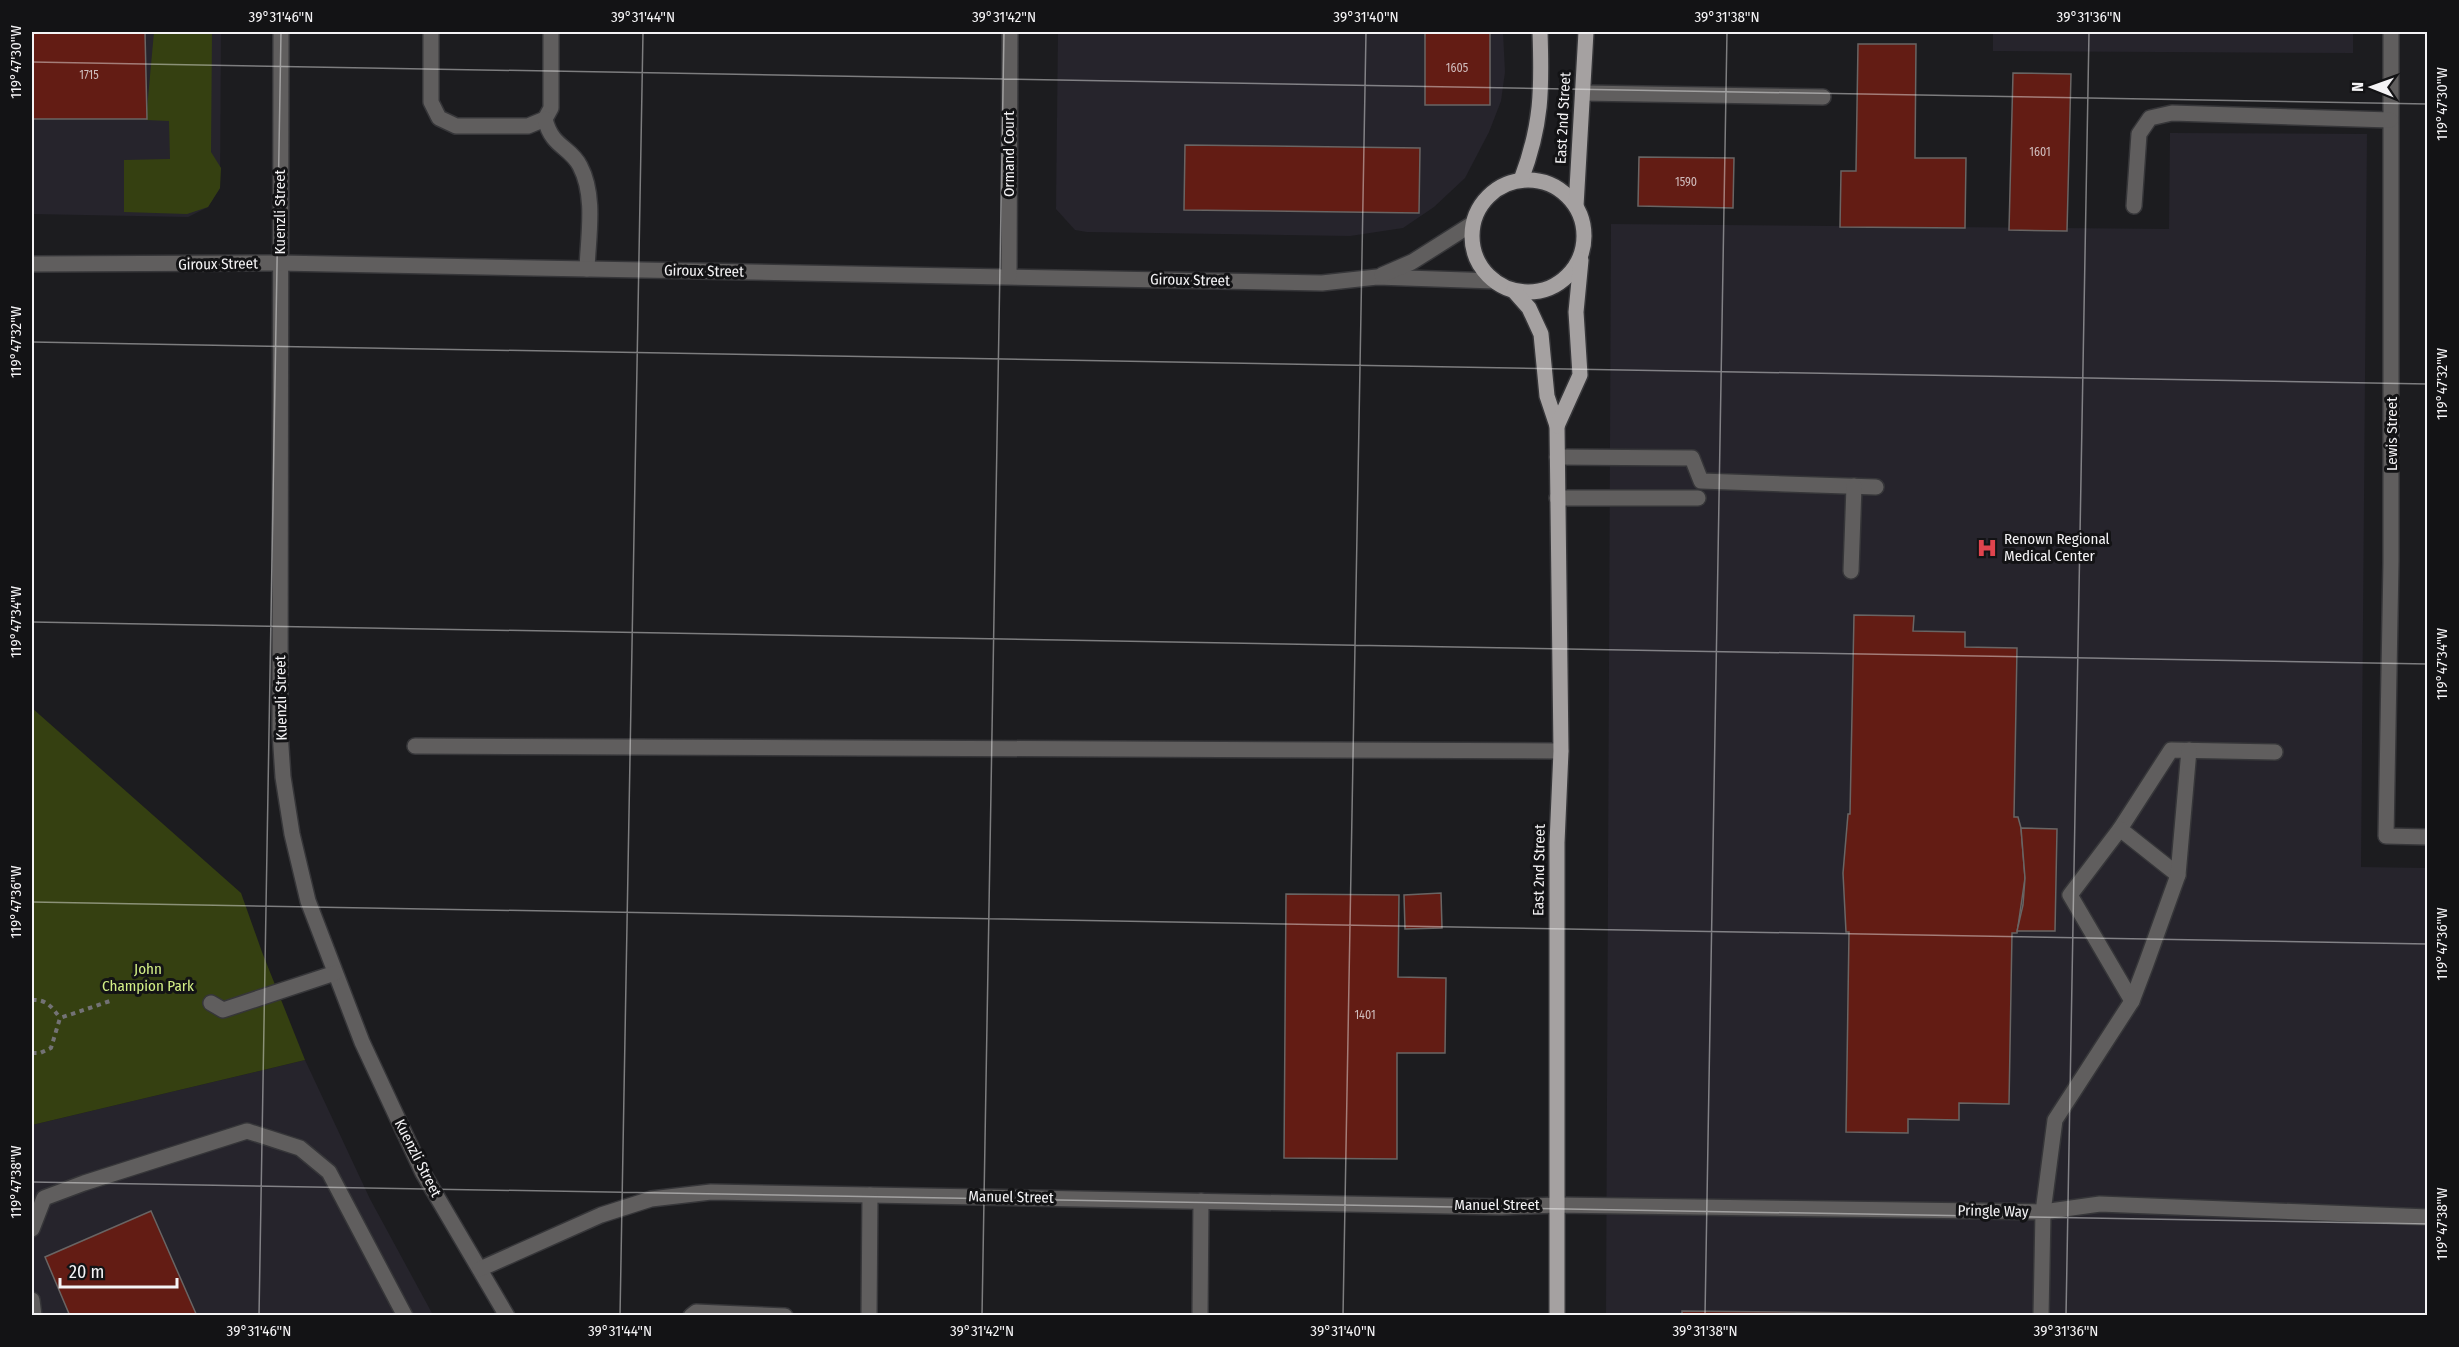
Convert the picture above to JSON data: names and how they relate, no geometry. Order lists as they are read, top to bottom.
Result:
{
  "streets": {
    "main road": ["East 2nd Street"],
    "street": [
      "Ormand Court",
      "Kuenzli Street",
      "Giroux Street",
      "Lewis Street",
      "Manuel Street",
      "Pringle Way"
    ]
  },
  "crossings": [
    ["East 2nd Street", "Giroux Street"],
    ["East 2nd Street", "Manuel Street"],
    ["East 2nd Street", "Pringle Way"],
    ["Ormand Court", "Giroux Street"],
    ["Kuenzli Street", "Giroux Street"],
    ["Kuenzli Street", "Manuel Street"],
    ["Manuel Street", "Pringle Way"]
  ],
  "parks": ["John Champion Park"],
  "places": {
    "hospital": ["Renown Regional Medical Center"]
  },
  "house_numbers": [
    "1605",
    "1715",
    "1601",
    "1590",
    "1401"
  ],
  "scale_bar": "20 m",
  "north": "left",
  "coordinates": [
    "39°31'46\"N",
    "39°31'44\"N",
    "39°31'42\"N",
    "39°31'40\"N",
    "39°31'38\"N",
    "39°31'36\"N",
    "119°47'30\"W",
    "119°47'32\"W",
    "119°47'34\"W",
    "119°47'36\"W",
    "119°47'38\"W"
  ]
}
